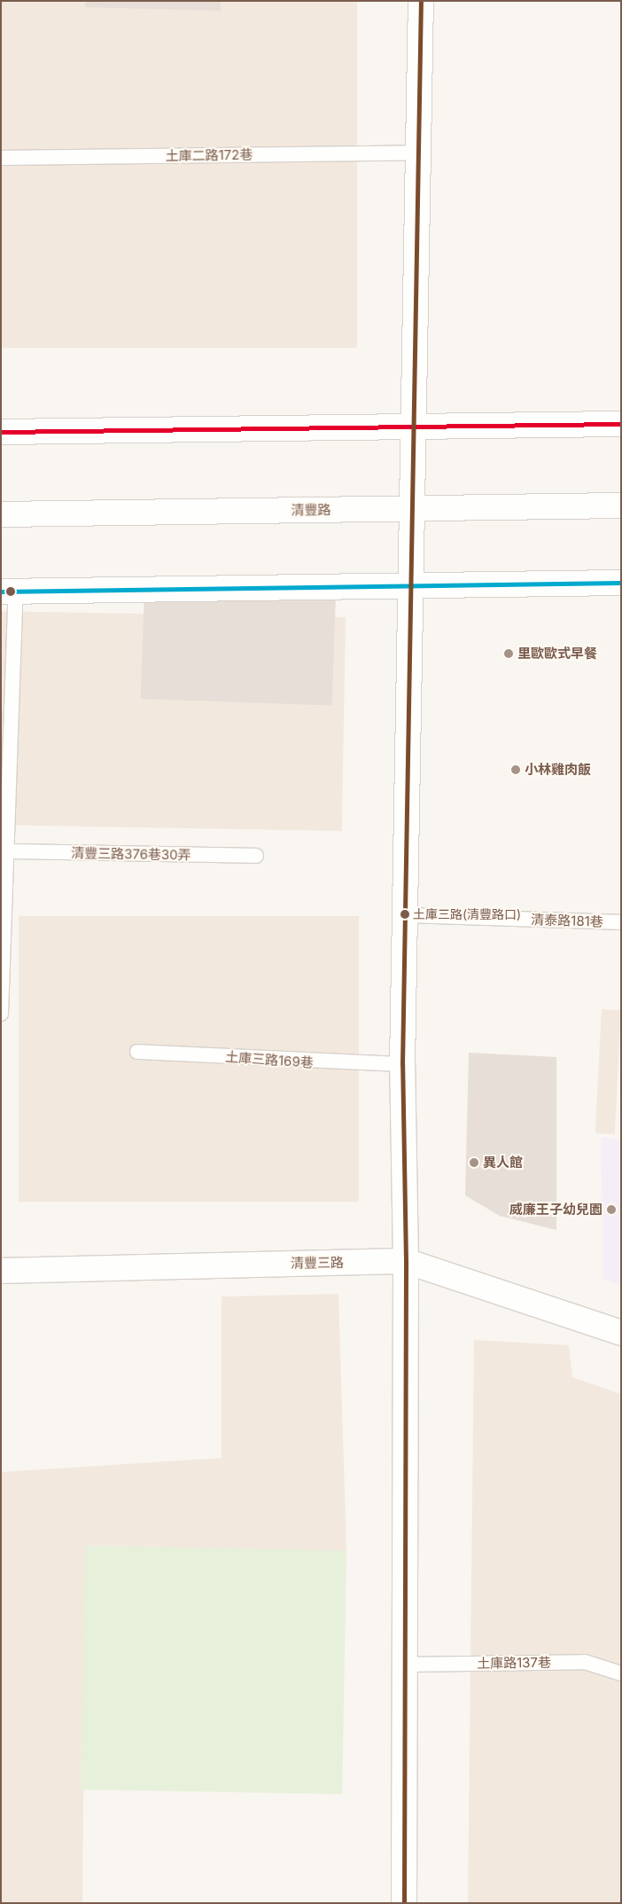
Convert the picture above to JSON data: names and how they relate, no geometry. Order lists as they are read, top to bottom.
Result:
{
  "streets": {
    "street": ["清豐路", "清豐三路"],
    "lane": [
      "土庫二路172巷",
      "清豐三路376巷30弄",
      "清泰路181巷",
      "土庫三路169巷",
      "土庫路137巷"
    ]
  },
  "places": [
    "里歐歐式早餐",
    "小林雞肉飯",
    "土庫三路(清豐路口)",
    "異人館",
    "威廉王子幼兒園"
  ]
}
